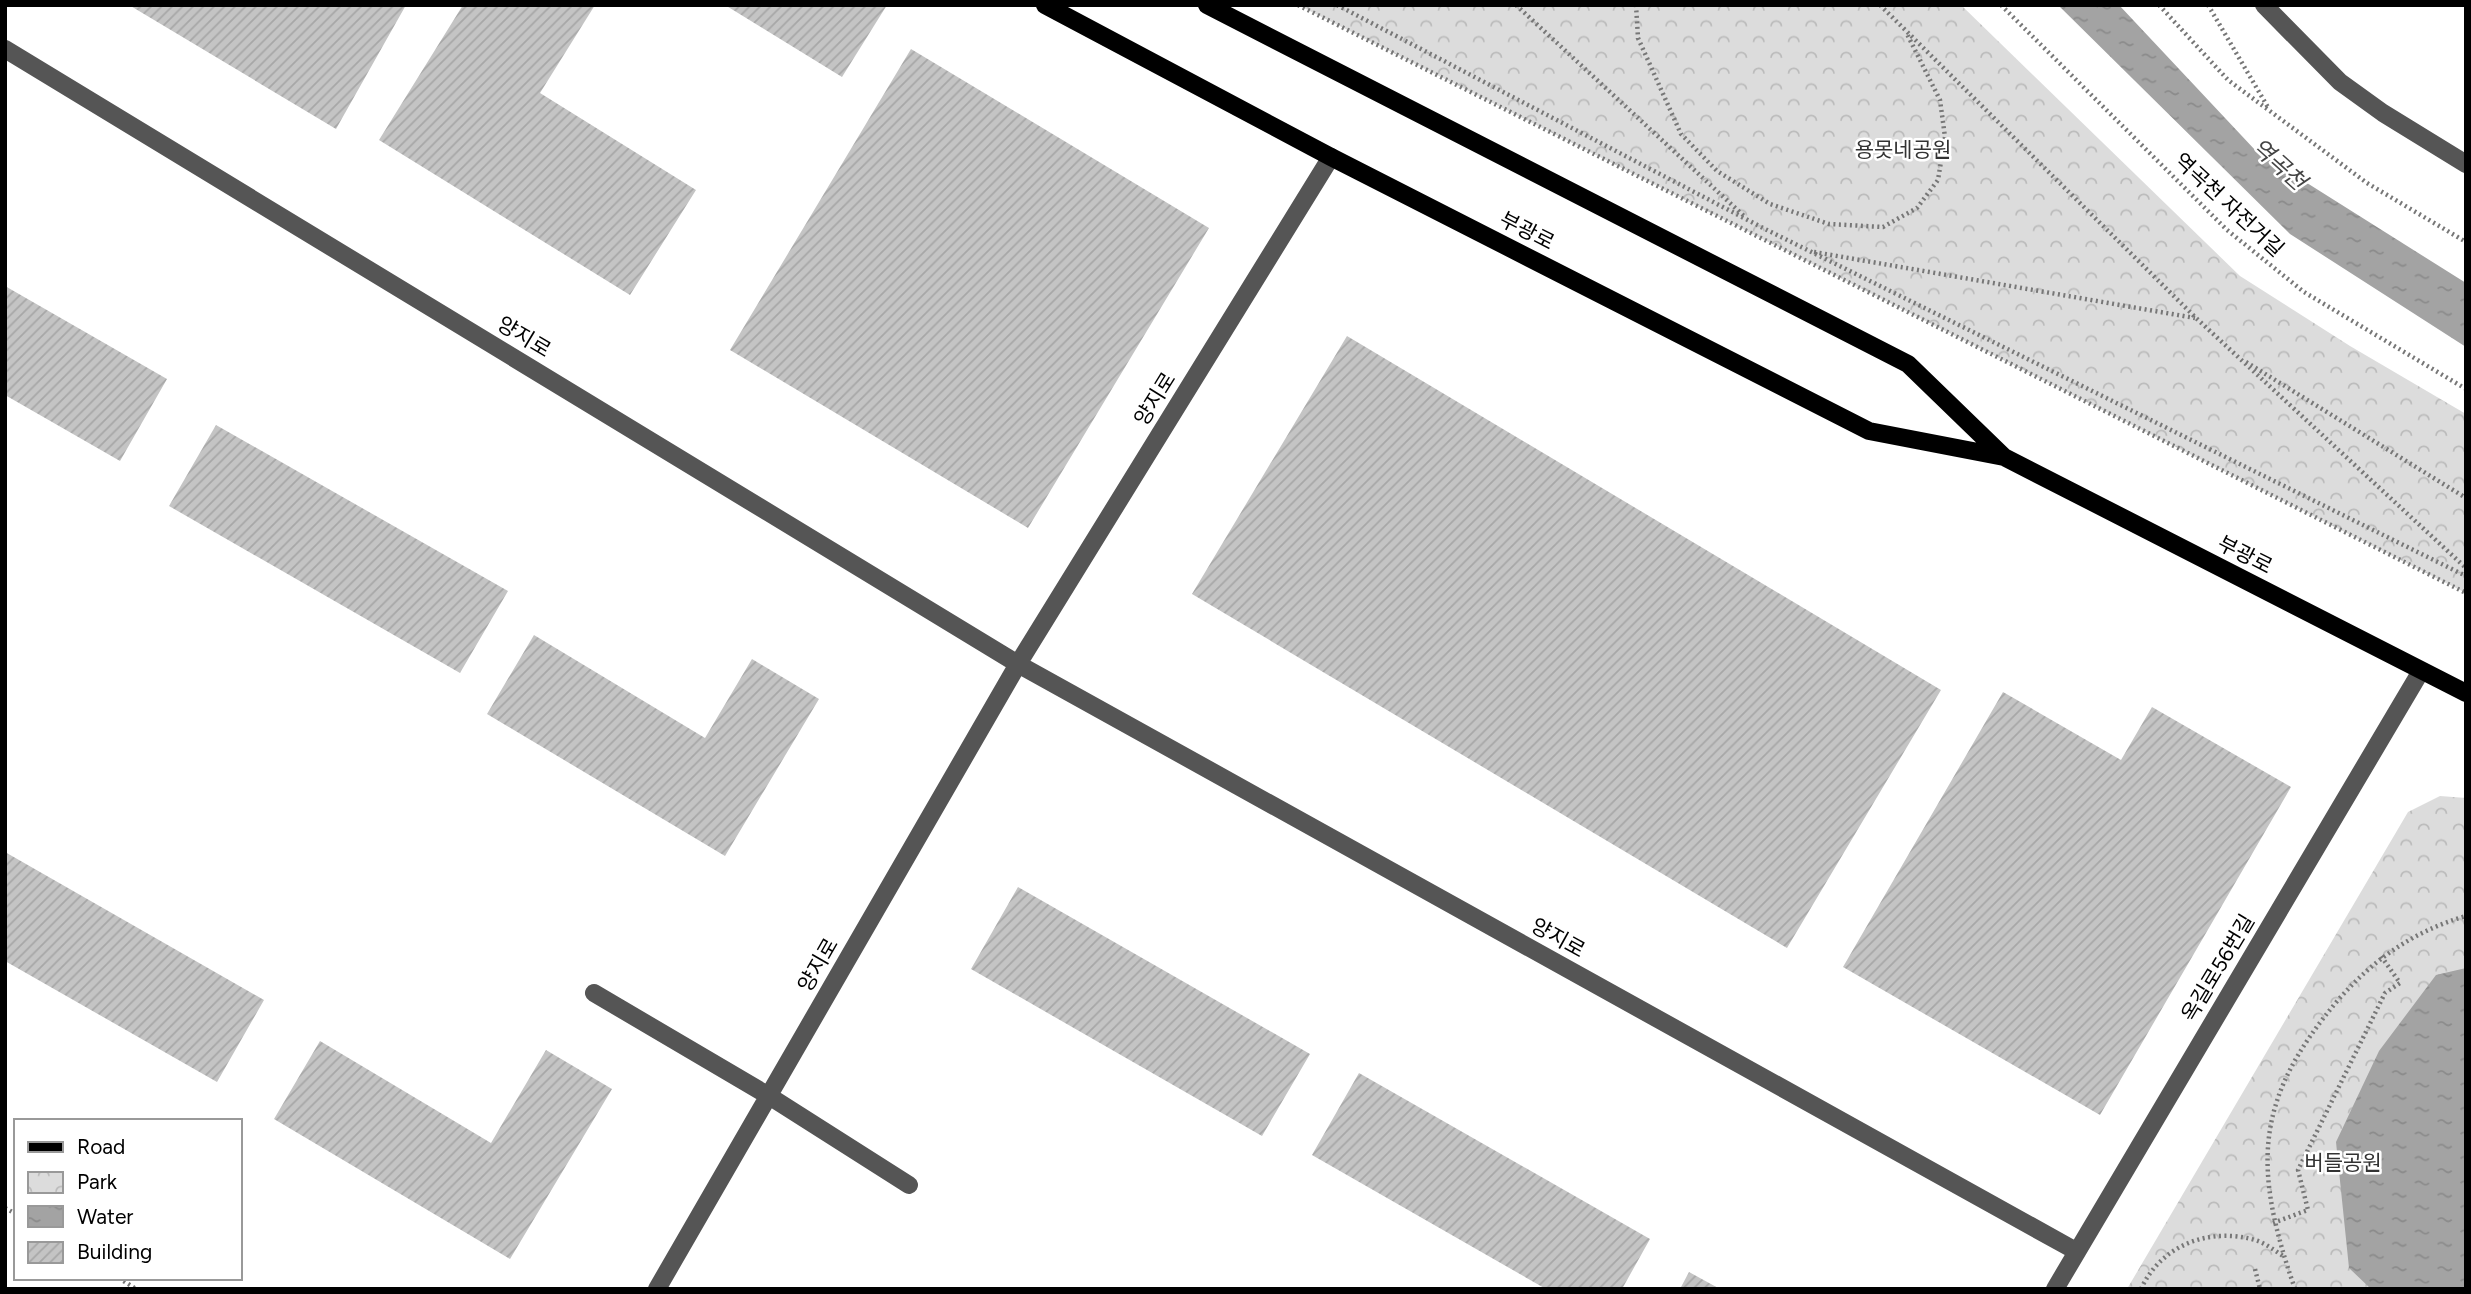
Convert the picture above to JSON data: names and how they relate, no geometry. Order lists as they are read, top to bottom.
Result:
{
  "streets": {
    "main road": ["부광로"],
    "street": ["양지로", "옥길로56번길"],
    "path": ["역곡천 자전거길"]
  },
  "crossings": [
    ["부광로", "양지로"],
    ["부광로", "옥길로56번길"],
    ["양지로", "옥길로56번길"]
  ],
  "water": ["역곡천"],
  "parks": ["용못네공원", "버들공원"],
  "legend": [
    "Road",
    "Park",
    "Water",
    "Building"
  ]
}
